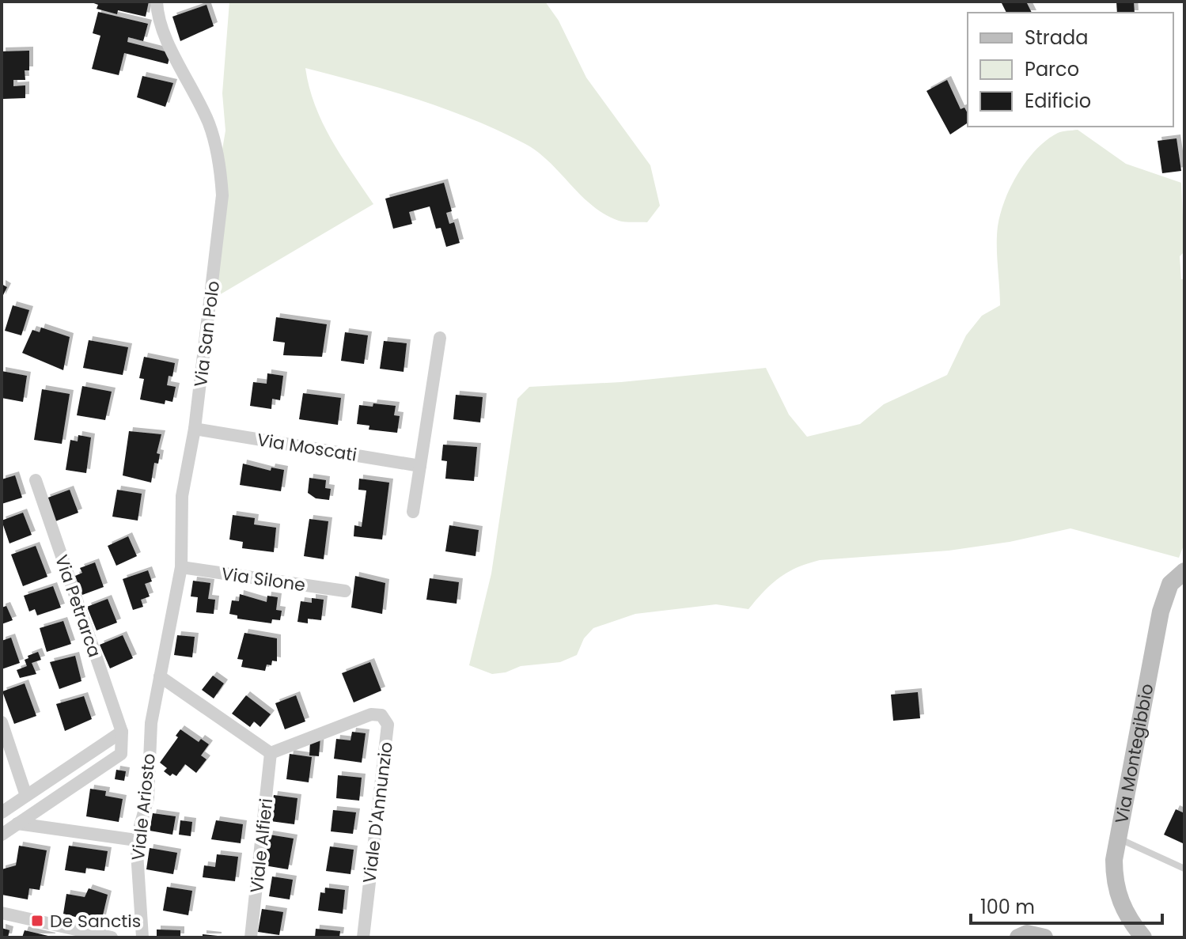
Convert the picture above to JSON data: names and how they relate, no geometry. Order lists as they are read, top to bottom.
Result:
{
  "streets": {
    "main road": ["Via Montegibbio"],
    "street": [
      "Via San Polo",
      "Via Moscati",
      "Via Silone",
      "Via Petrarca",
      "Viale Ariosto",
      "Viale D'Annunzio",
      "Viale Alfieri"
    ]
  },
  "crossings": [
    ["Via San Polo", "Via Moscati"],
    ["Via San Polo", "Via Silone"],
    ["Via San Polo", "Viale Ariosto"],
    ["Viale D'Annunzio", "Viale Alfieri"]
  ],
  "places": {
    "transit": ["De Sanctis"]
  },
  "legend": ["Strada", "Parco", "Edificio"],
  "scale_bar": "100 m"
}
